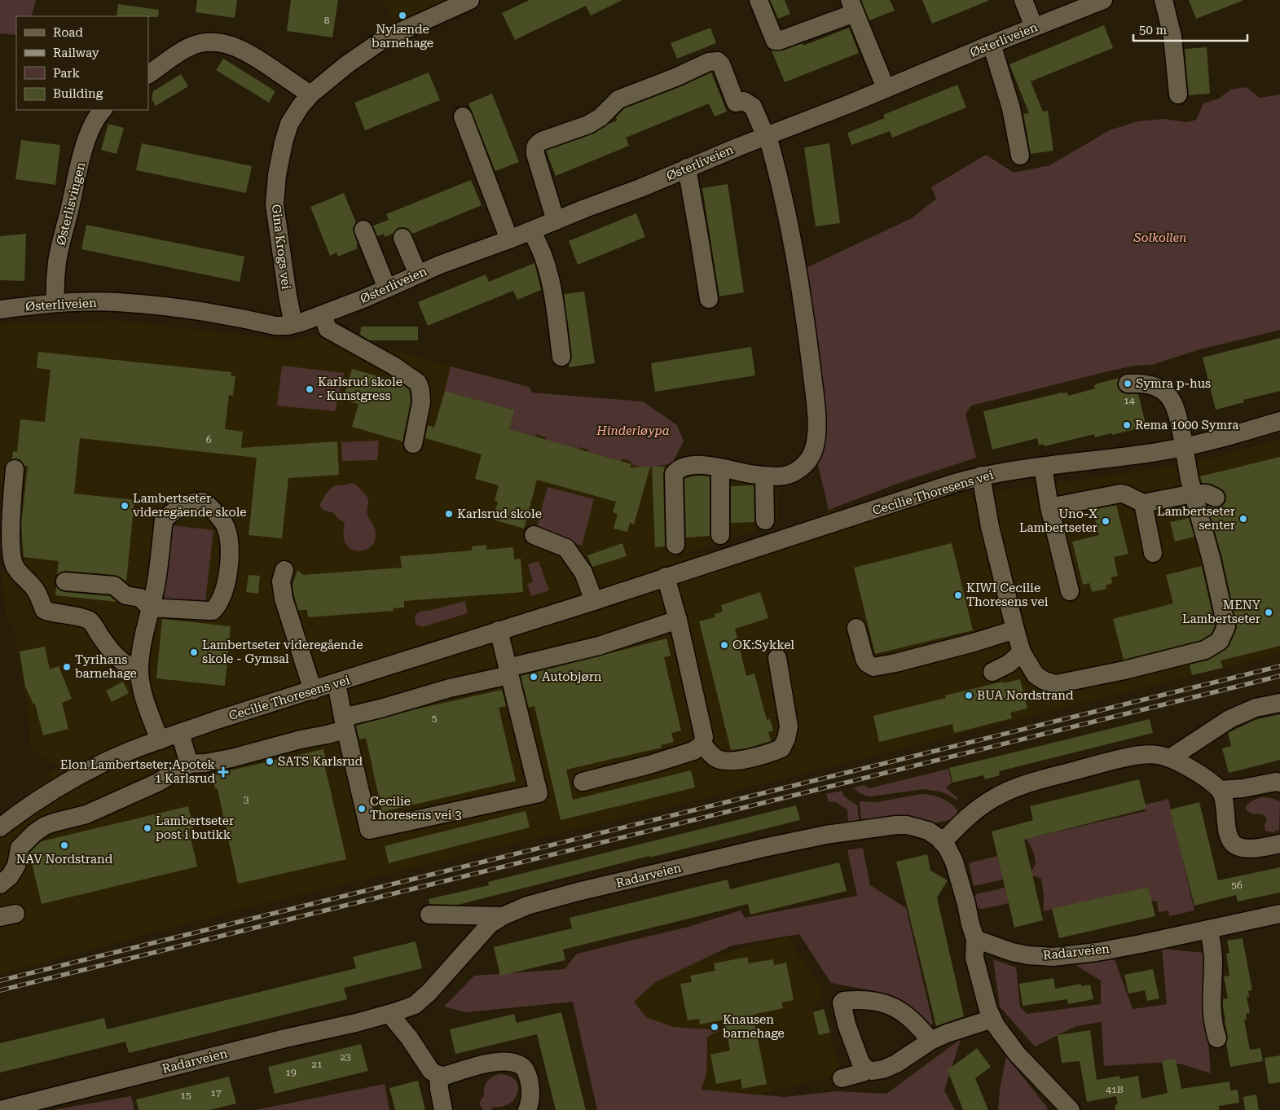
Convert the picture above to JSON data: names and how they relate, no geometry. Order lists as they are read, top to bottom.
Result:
{
  "streets": {
    "street": [
      "Østerliveien",
      "Østerlisvingen",
      "Gina Krogs vei",
      "Cecilie Thoresens vei",
      "Radarveien"
    ]
  },
  "crossings": [
    ["Østerliveien", "Østerlisvingen"],
    ["Østerliveien", "Gina Krogs vei"]
  ],
  "parks": ["Solkollen", "Hinderløypa"],
  "places": {
    "other": [
      "Nylænde barnehage",
      "Symra p-hus",
      "Karlsrud skole - Kunstgress",
      "Rema 1000 Symra",
      "Lambertseter videregående skole",
      "Karlsrud skole",
      "Lambertseter senter",
      "Uno-X Lambertseter",
      "KIWI Cecilie Thoresens vei",
      "MENY Lambertseter",
      "OK:Sykkel",
      "Lambertseter videregående skole - Gymsal",
      "Tyrihans barnehage",
      "Autobjørn",
      "BUA Nordstrand",
      "SATS Karlsrud",
      "Cecilie Thoresens vei 3",
      "Lambertseter post i butikk",
      "NAV Nordstrand",
      "Knausen barnehage"
    ],
    "health": ["Elon Lambertseter;Apotek 1 Karlsrud"]
  },
  "house_numbers": [
    "8",
    "14",
    "6",
    "5",
    "3",
    "56",
    "23",
    "21",
    "19",
    "41B",
    "17",
    "15"
  ],
  "legend": [
    "Road",
    "Railway",
    "Park",
    "Building"
  ],
  "scale_bar": "50 m"
}
